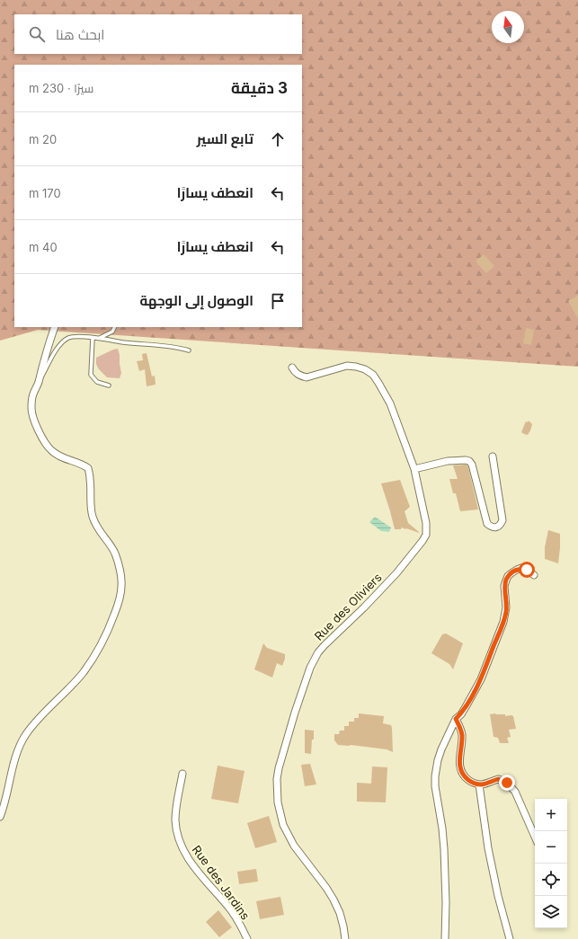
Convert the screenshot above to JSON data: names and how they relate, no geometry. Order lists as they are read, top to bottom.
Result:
{
  "streets": {
    "street": ["Rue des Oliviers", "Rue des Jardins"]
  },
  "north": "top",
  "page": {
    "search": "ابحث هنا",
    "heading": ["3 دقيقة", "سيرًا · 230 m"],
    "list": [
      ["تابع السير", "20 m"],
      ["انعطف يسارًا", "170 m"],
      ["انعطف يسارًا", "40 m"],
      "الوصول إلى الوجهة"
    ],
    "map_buttons": ["+", "−"]
  }
}
